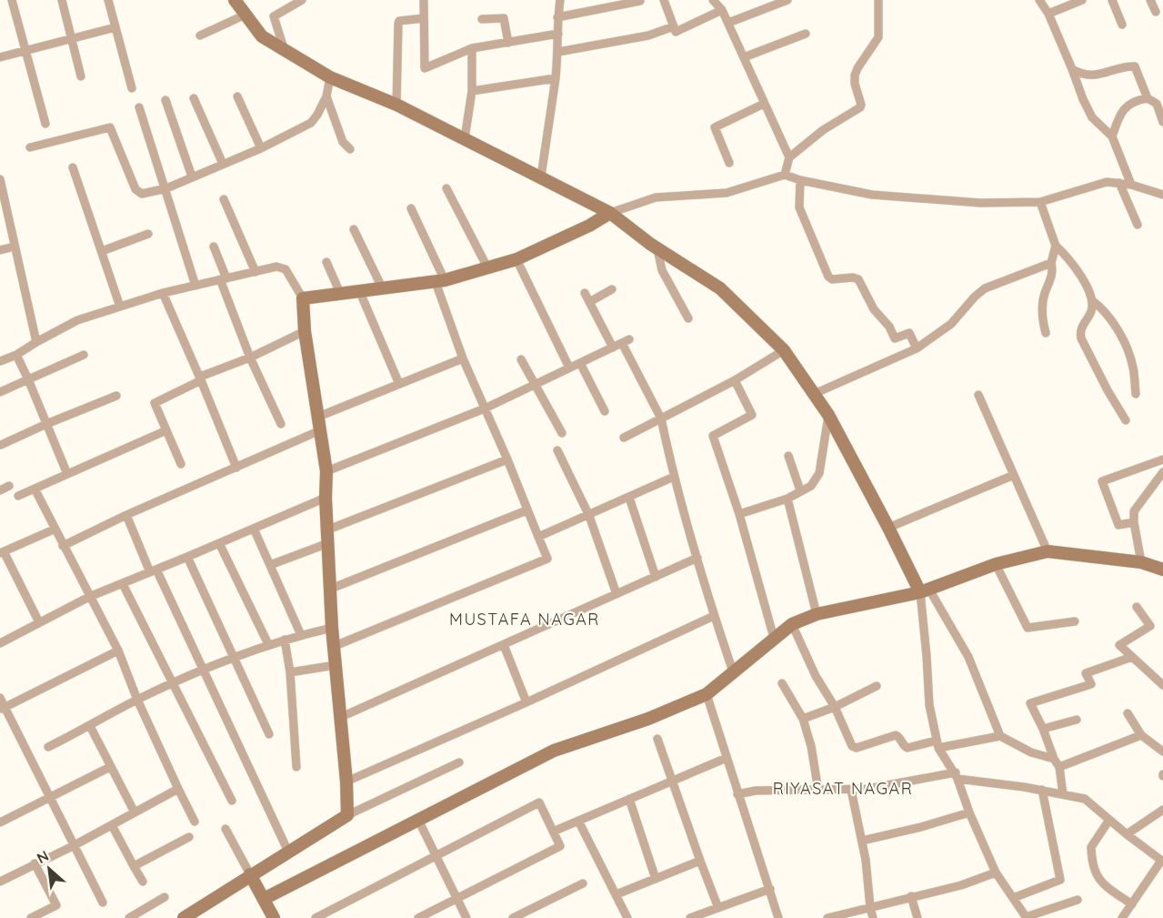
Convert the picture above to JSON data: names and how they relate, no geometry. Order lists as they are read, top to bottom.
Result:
{
  "districts": ["MUSTAFA NAGAR", "RIYASAT NAGAR"],
  "north": "top left"
}
